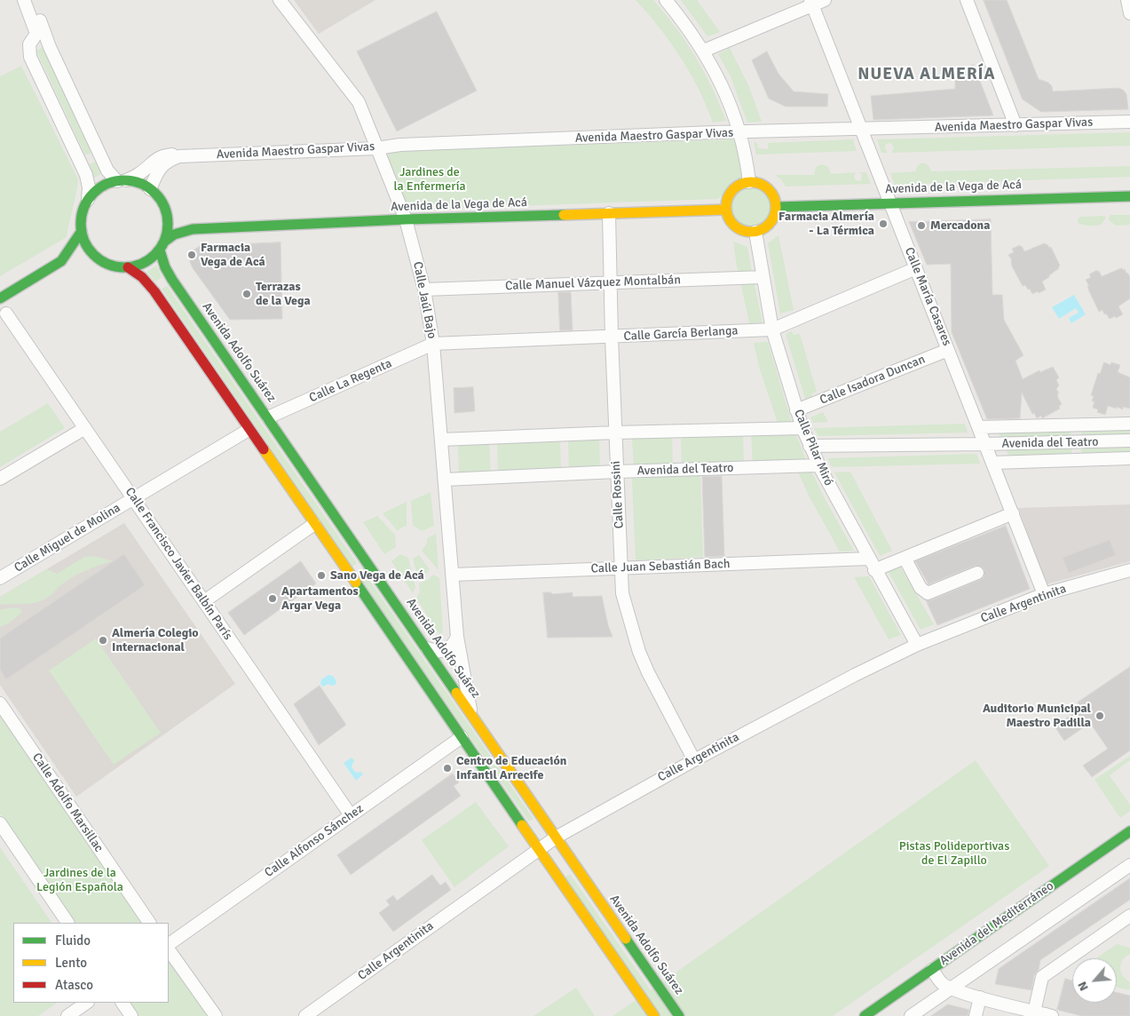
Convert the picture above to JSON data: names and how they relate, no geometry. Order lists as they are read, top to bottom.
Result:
{
  "streets": {
    "main road": ["Avenida de la Vega de Acá", "Avenida Adolfo Suárez", "Avenida del Mediterráneo"],
    "street": [
      "Avenida Maestro Gaspar Vivas",
      "Calle Manuel Vázquez Montalbán",
      "Calle María Casares",
      "Calle Jaúl Bajo",
      "Calle García Berlanga",
      "Calle Isadora Duncan",
      "Calle La Regenta",
      "Avenida del Teatro",
      "Calle Pilar Miró",
      "Calle Rossini",
      "Calle Miguel de Molina",
      "Calle Francisco Javier Balbín París",
      "Calle Juan Sebastián Bach",
      "Calle Argentinita",
      "Calle Adolfo Marsillac",
      "Calle Alfonso Sánchez"
    ]
  },
  "crossings": [
    ["Avenida Maestro Gaspar Vivas", "Avenida de la Vega de Acá"],
    ["Avenida Maestro Gaspar Vivas", "Calle María Casares"],
    ["Avenida Maestro Gaspar Vivas", "Calle Jaúl Bajo"],
    ["Avenida Maestro Gaspar Vivas", "Avenida Adolfo Suárez"],
    ["Avenida de la Vega de Acá", "Calle María Casares"],
    ["Avenida de la Vega de Acá", "Calle Jaúl Bajo"],
    ["Avenida de la Vega de Acá", "Avenida Adolfo Suárez"],
    ["Avenida de la Vega de Acá", "Calle Pilar Miró"],
    ["Avenida de la Vega de Acá", "Calle Rossini"],
    ["Calle Manuel Vázquez Montalbán", "Calle Jaúl Bajo"],
    ["Calle Manuel Vázquez Montalbán", "Calle Pilar Miró"],
    ["Calle Manuel Vázquez Montalbán", "Calle Rossini"],
    ["Calle María Casares", "Calle García Berlanga"],
    ["Calle María Casares", "Calle Isadora Duncan"],
    ["Calle María Casares", "Avenida del Teatro"],
    ["Calle María Casares", "Calle Argentinita"],
    ["Calle Jaúl Bajo", "Calle García Berlanga"],
    ["Calle Jaúl Bajo", "Avenida Adolfo Suárez"],
    ["Calle Jaúl Bajo", "Calle La Regenta"],
    ["Calle Jaúl Bajo", "Avenida del Teatro"],
    ["Calle Jaúl Bajo", "Calle Juan Sebastián Bach"],
    ["Calle García Berlanga", "Calle La Regenta"],
    ["Calle García Berlanga", "Calle Pilar Miró"],
    ["Calle García Berlanga", "Calle Rossini"],
    ["Avenida Adolfo Suárez", "Calle La Regenta"],
    ["Avenida Adolfo Suárez", "Calle Argentinita"],
    ["Calle Isadora Duncan", "Calle Pilar Miró"],
    ["Avenida del Teatro", "Calle Pilar Miró"],
    ["Avenida del Teatro", "Calle Rossini"],
    ["Calle Pilar Miró", "Calle Juan Sebastián Bach"],
    ["Calle Pilar Miró", "Calle Argentinita"],
    ["Calle Rossini", "Calle Juan Sebastián Bach"],
    ["Calle Rossini", "Calle Argentinita"],
    ["Calle Miguel de Molina", "Calle Francisco Javier Balbín París"],
    ["Calle Francisco Javier Balbín París", "Calle Alfonso Sánchez"]
  ],
  "districts": ["NUEVA ALMERÍA"],
  "parks": ["Jardines de la Enfermería", "Pistas Polideportivas de El Zapillo", "Jardines de la Legión Española"],
  "places": [
    "Farmacia Almería - La Térmica",
    "Mercadona",
    "Farmacia Vega de Acá",
    "Terrazas de la Vega",
    "Sano Vega de Acá",
    "Apartamentos Argar Vega",
    "Almería Colegio Internacional",
    "Auditorio Municipal Maestro Padilla",
    "Centro de Educación Infantil Arrecife"
  ],
  "legend": ["Fluido", "Lento", "Atasco"],
  "north": "bottom left"
}
